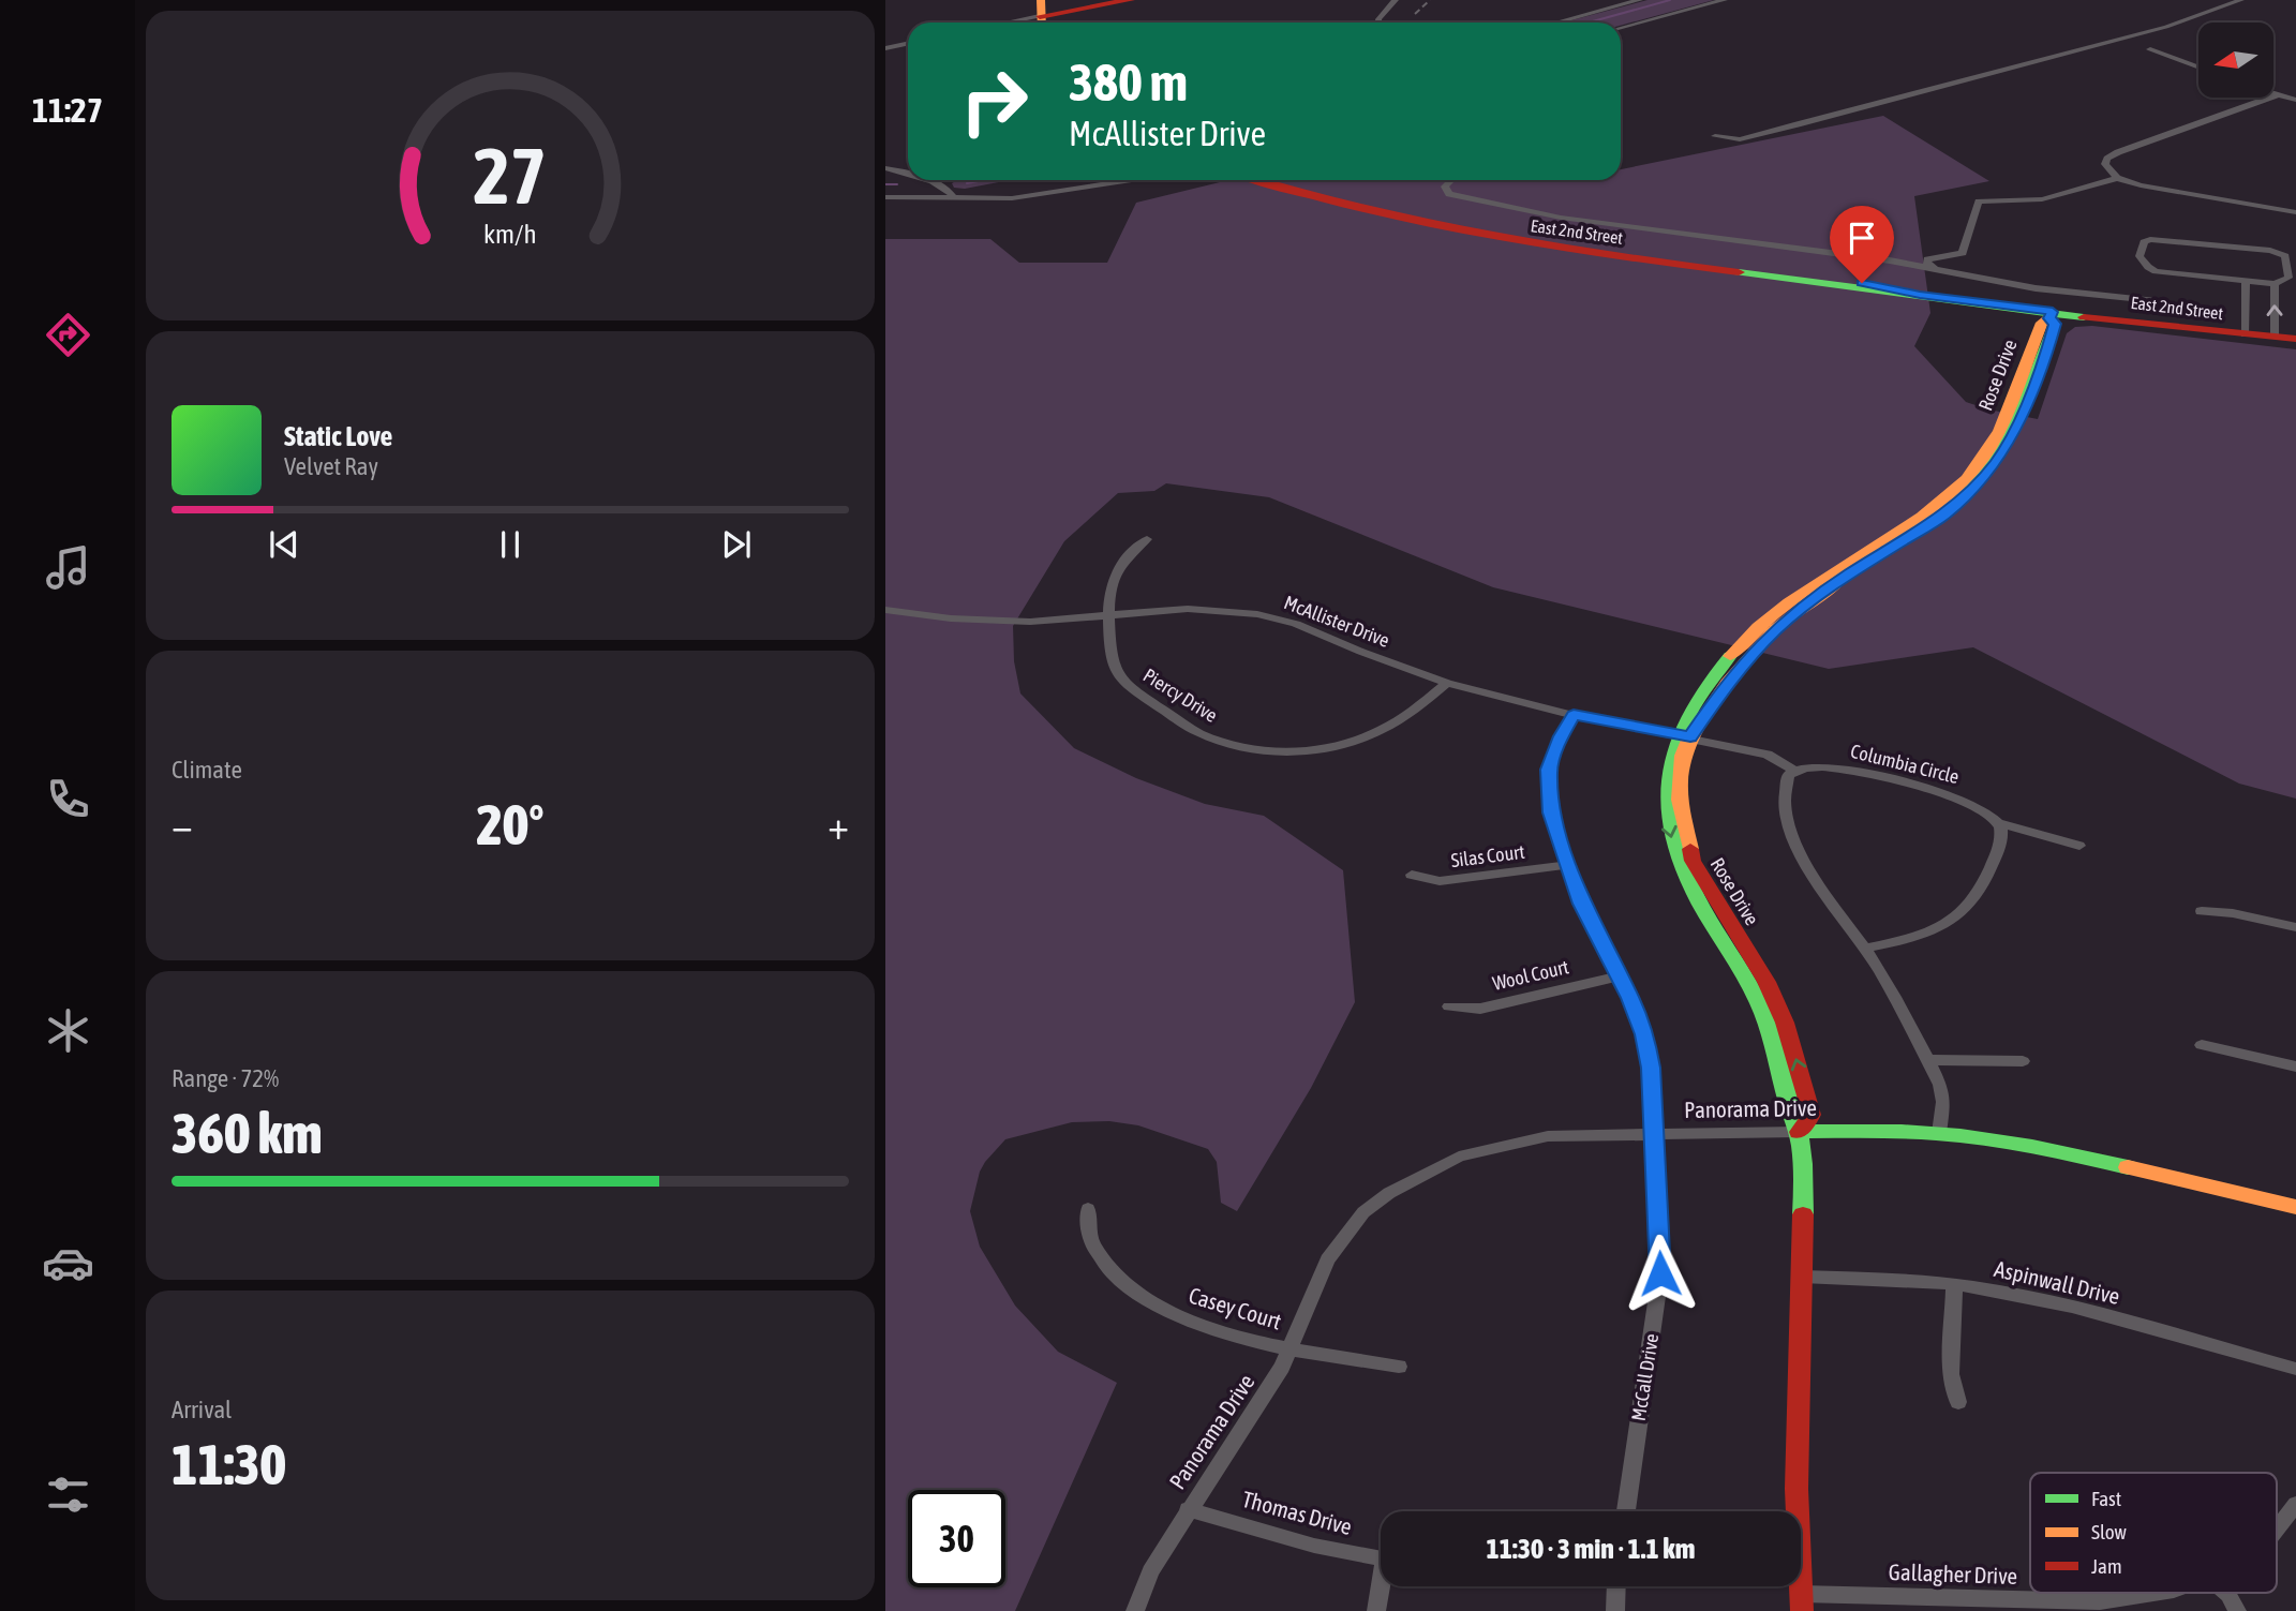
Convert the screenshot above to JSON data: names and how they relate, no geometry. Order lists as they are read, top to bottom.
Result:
{
  "streets": {
    "main road": ["East 2nd Street", "Rose Drive", "Panorama Drive"],
    "street": [
      "McAllister Drive",
      "Piercy Drive",
      "Columbia Circle",
      "Silas Court",
      "Wool Court",
      "Aspinwall Drive",
      "Casey Court",
      "McCall Drive",
      "Thomas Drive",
      "Gallagher Drive"
    ]
  },
  "crossings": [
    ["East 2nd Street", "Rose Drive"],
    ["Rose Drive", "McAllister Drive"],
    ["Rose Drive", "Panorama Drive"],
    ["Rose Drive", "Aspinwall Drive"],
    ["Rose Drive", "Gallagher Drive"],
    ["McAllister Drive", "Piercy Drive"],
    ["McAllister Drive", "Columbia Circle"],
    ["McAllister Drive", "McCall Drive"],
    ["Silas Court", "McCall Drive"],
    ["Wool Court", "McCall Drive"],
    ["Panorama Drive", "Casey Court"],
    ["Panorama Drive", "McCall Drive"],
    ["Panorama Drive", "Thomas Drive"]
  ],
  "legend": ["Fast", "Slow", "Jam"],
  "north": "left",
  "page": {
    "tabs": "11:27",
    "turn": ["380 m", "McAllister Drive"],
    "song": ["Static Love", "Velvet Ray"],
    "tile": [
      "Climate",
      ["Range · 72%", "360 km"],
      ["Arrival", "11:30"]
    ],
    "heat": ["−", "20°", "+"],
    "limit": "30",
    "trip": "11:30 · 3 min · 1.1 km",
    "gauge": ["27", "km/h"]
  }
}
